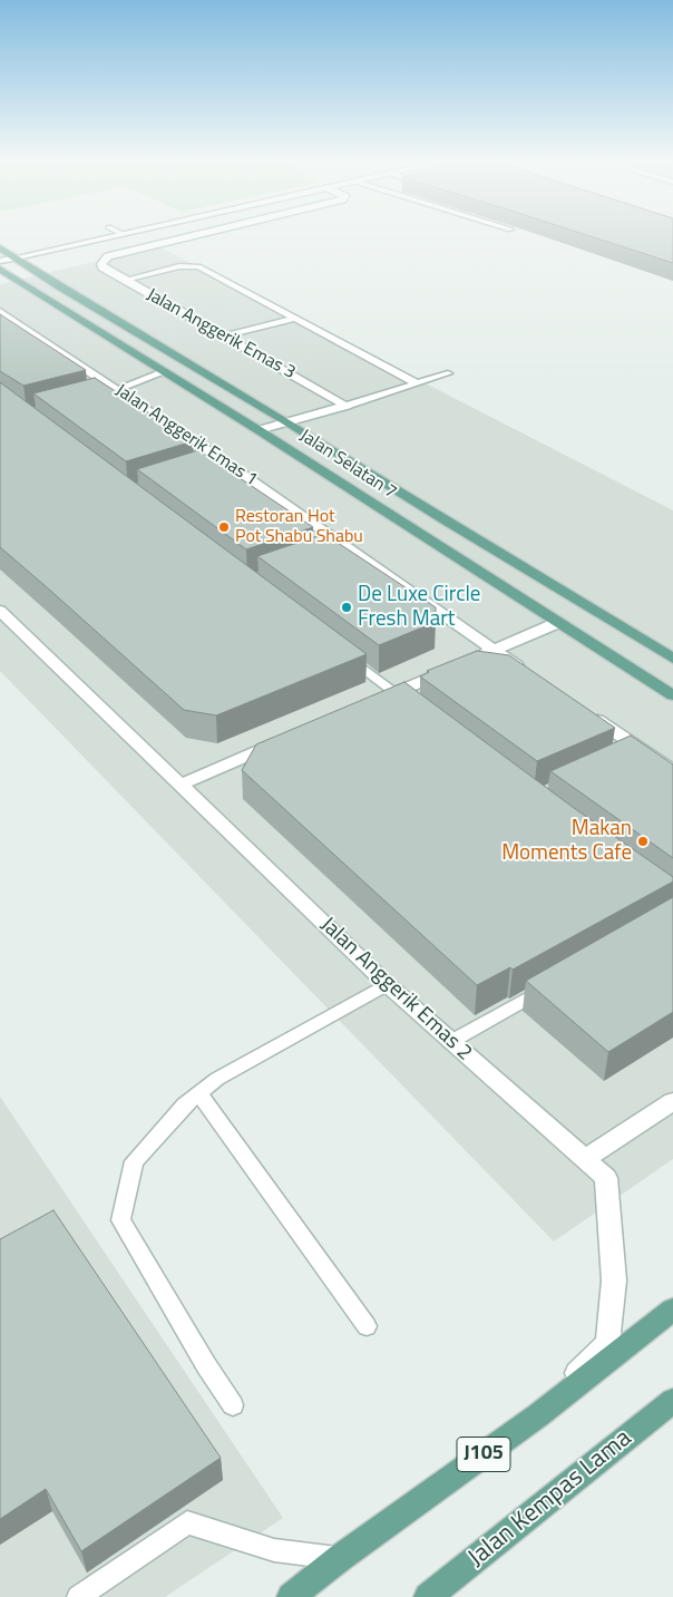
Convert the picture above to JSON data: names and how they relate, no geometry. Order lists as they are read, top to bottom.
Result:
{
  "streets": {
    "main road": ["Jalan Selatan 7", "J105", "Jalan Kempas Lama"],
    "street": ["Jalan Anggerik Emas 3", "Jalan Anggerik Emas 1", "Jalan Anggerik Emas 2"]
  },
  "crossings": [
    ["Jalan Anggerik Emas 2", "J105"]
  ],
  "places": ["Restoran Hot Pot Shabu Shabu", "De Luxe Circle Fresh Mart", "Makan Moments Cafe"]
}
